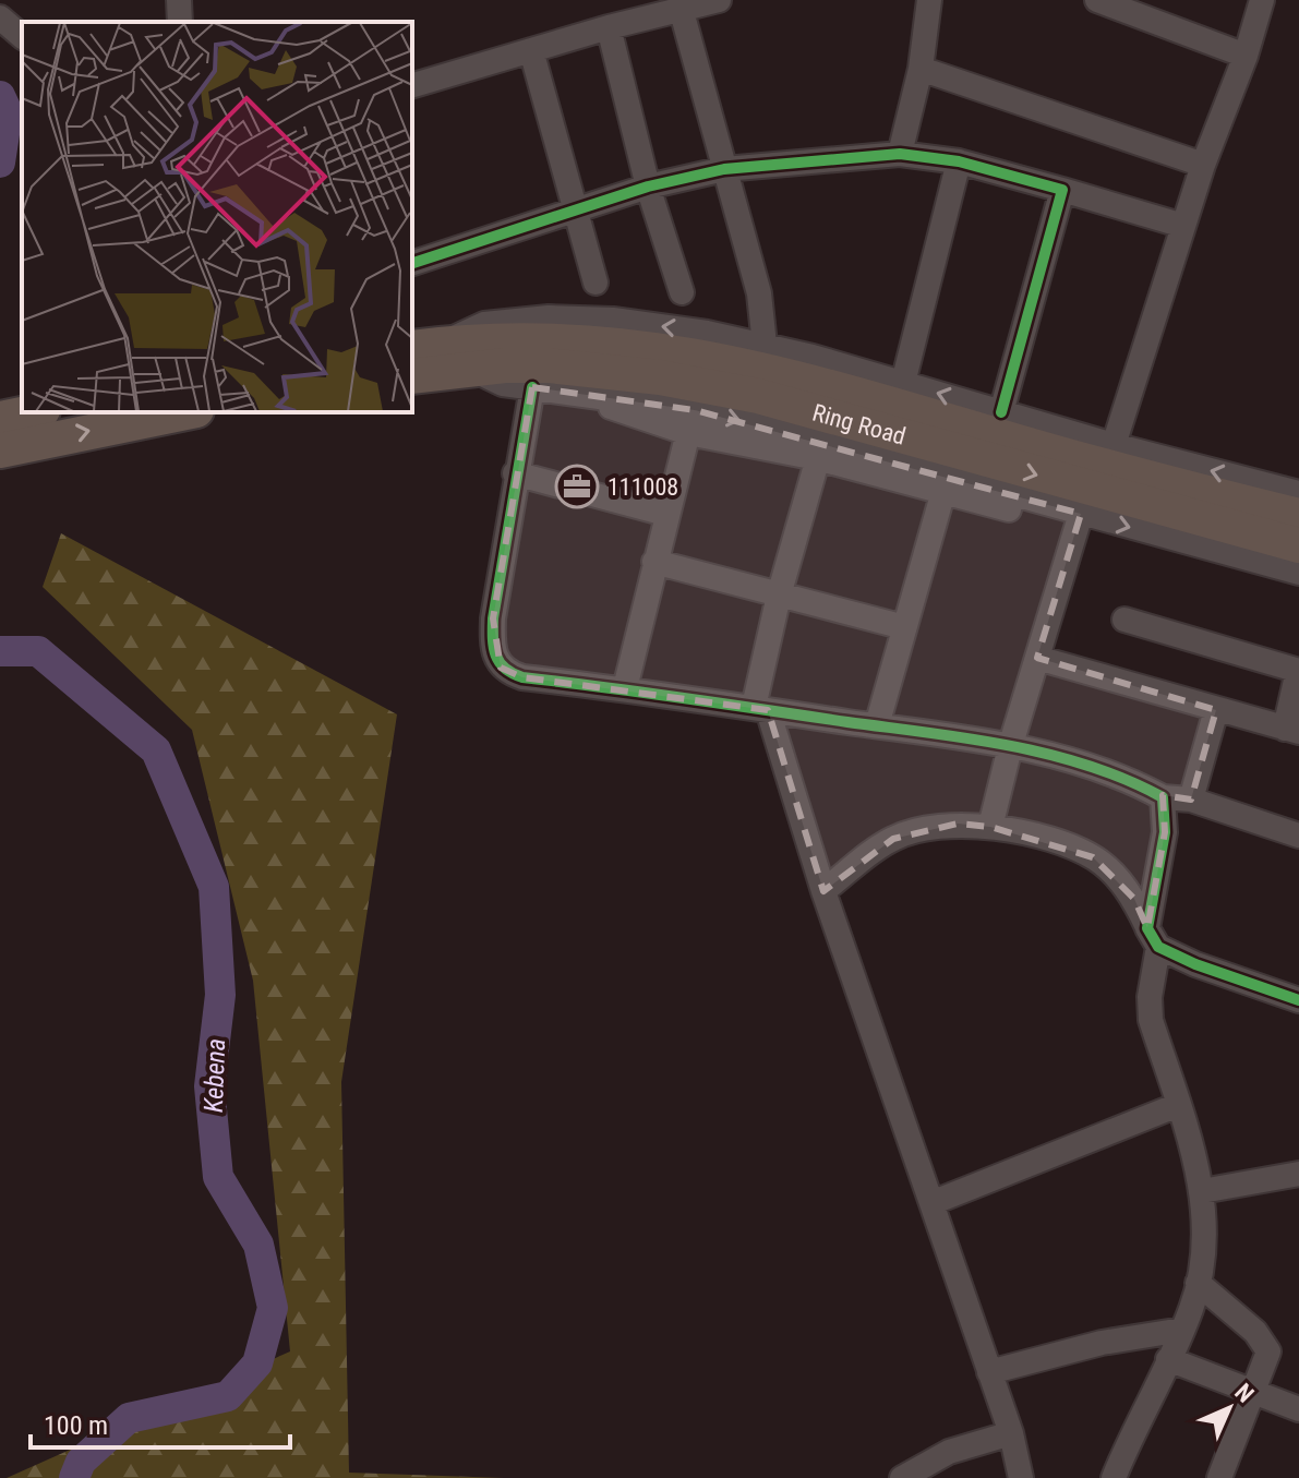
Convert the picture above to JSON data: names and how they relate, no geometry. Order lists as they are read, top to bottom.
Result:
{
  "streets": {
    "highway": ["Ring Road"]
  },
  "water": ["Kebena"],
  "places": {
    "office": ["111008"]
  },
  "scale_bar": "100 m",
  "north": "top right"
}
